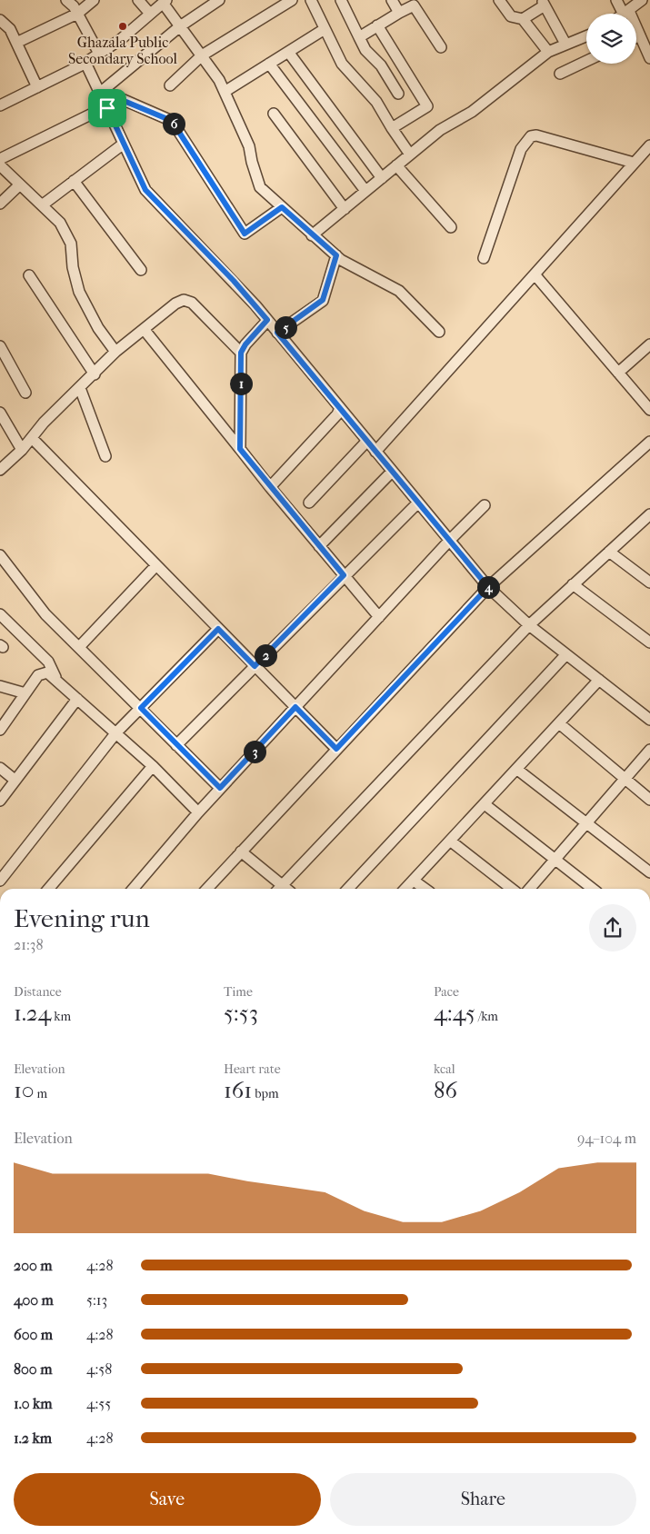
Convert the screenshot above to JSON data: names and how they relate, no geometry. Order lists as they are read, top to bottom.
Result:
{
  "places": ["Ghazala Public Secondary School"],
  "page": {
    "pins": [
      "6",
      "5",
      "1",
      "4",
      "2",
      "3"
    ],
    "heading": ["Evening run", "21:38"],
    "stats": [
      ["Distance", "1.24 km"],
      ["Time", "5:53"],
      ["Pace", "4:45 /km"],
      ["Elevation", "10 m"],
      ["Heart rate", "161 bpm"],
      ["kcal", "86"]
    ],
    "chart": ["Elevation", "94–104 m"],
    "list": [
      {
        "name": "200 m",
        "note": "4:28"
      },
      {
        "name": "400 m",
        "note": "5:13"
      },
      {
        "name": "600 m",
        "note": "4:28"
      },
      {
        "name": "800 m",
        "note": "4:58"
      },
      {
        "name": "1.0 km",
        "note": "4:55"
      },
      {
        "name": "1.2 km",
        "note": "4:28"
      }
    ],
    "buttons": ["Save", "Share"]
  }
}
